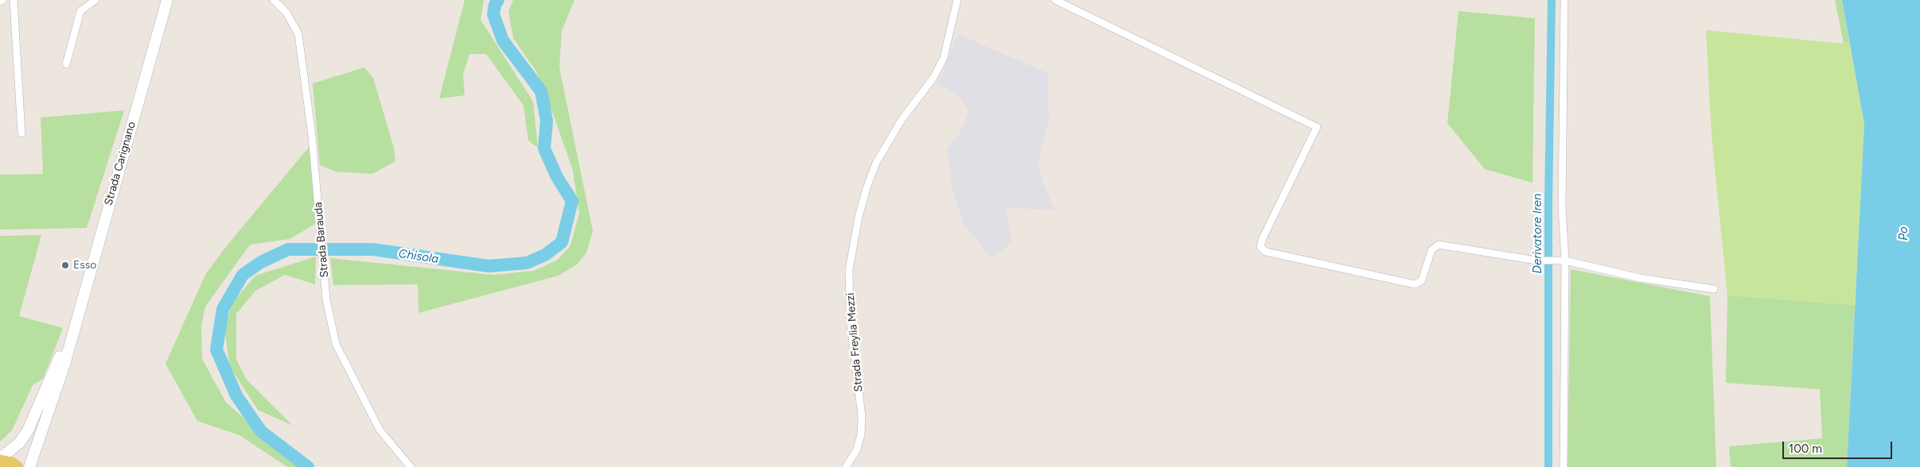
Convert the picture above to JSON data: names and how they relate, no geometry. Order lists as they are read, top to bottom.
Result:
{
  "streets": {
    "main road": ["Strada Carignano"],
    "street": ["Strada Barauda", "Strada Freylia Mezzi"]
  },
  "water": ["Derivatore Iren", "Po", "Chisola"],
  "places": ["Esso"],
  "scale_bar": "100 m"
}
